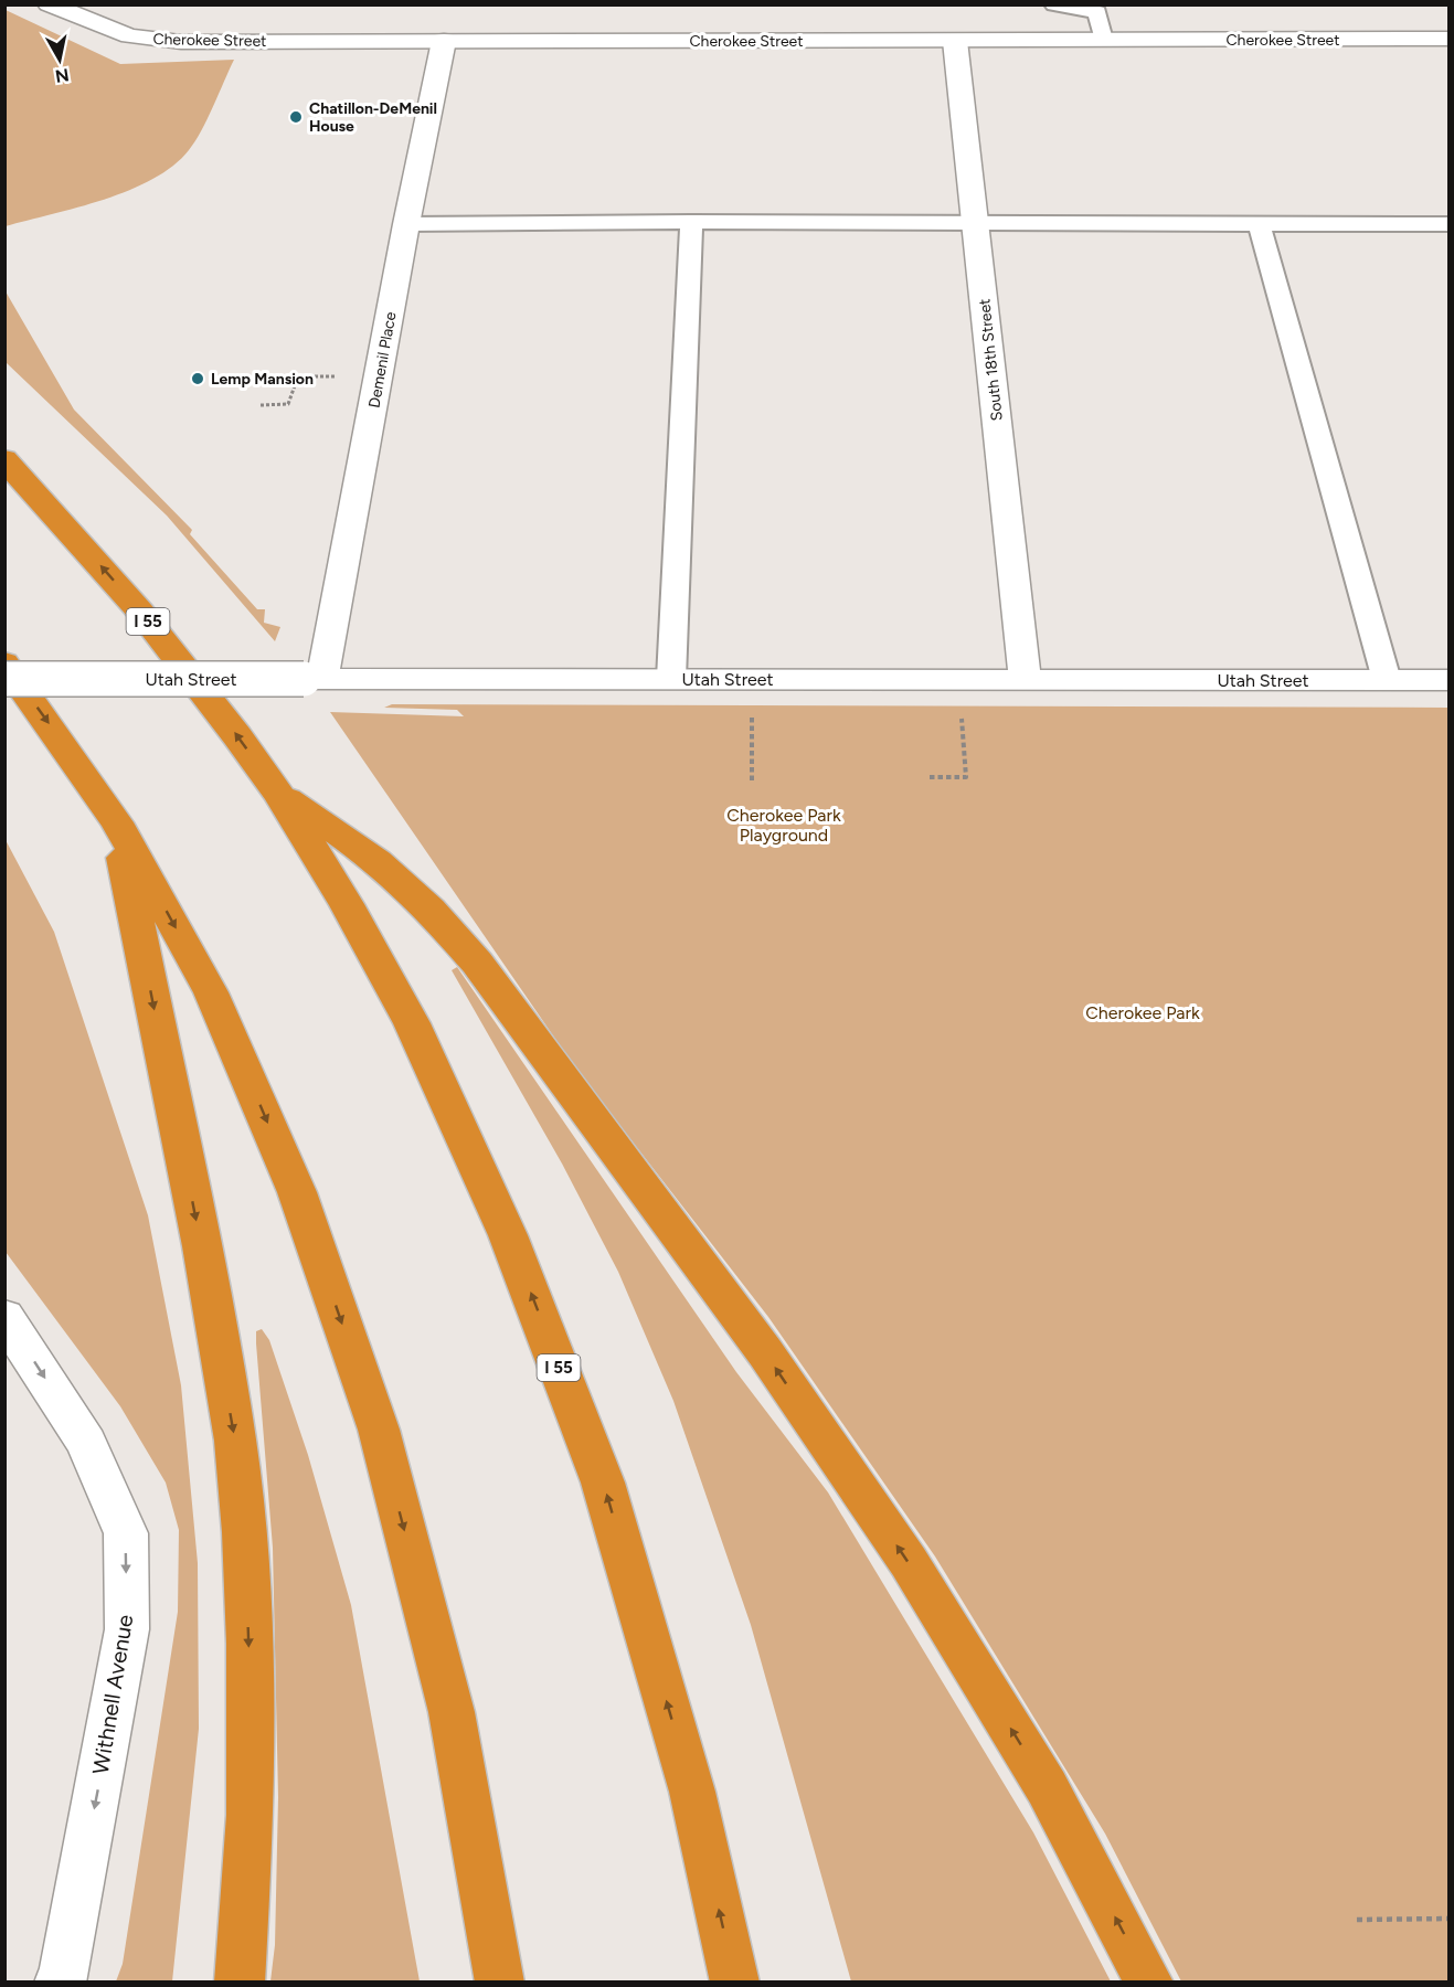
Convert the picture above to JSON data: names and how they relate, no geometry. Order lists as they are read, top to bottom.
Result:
{
  "streets": {
    "highway": ["I 55"],
    "street": [
      "Cherokee Street",
      "Demenil Place",
      "South 18th Street",
      "Utah Street",
      "Withnell Avenue"
    ]
  },
  "crossings": [
    ["Cherokee Street", "Demenil Place"],
    ["Cherokee Street", "South 18th Street"],
    ["Demenil Place", "Utah Street"],
    ["South 18th Street", "Utah Street"]
  ],
  "one_way": ["Withnell Avenue"],
  "parks": ["Cherokee Park Playground", "Cherokee Park"],
  "places": ["Chatillon-DeMenil House", "Lemp Mansion"],
  "north": "bottom"
}
